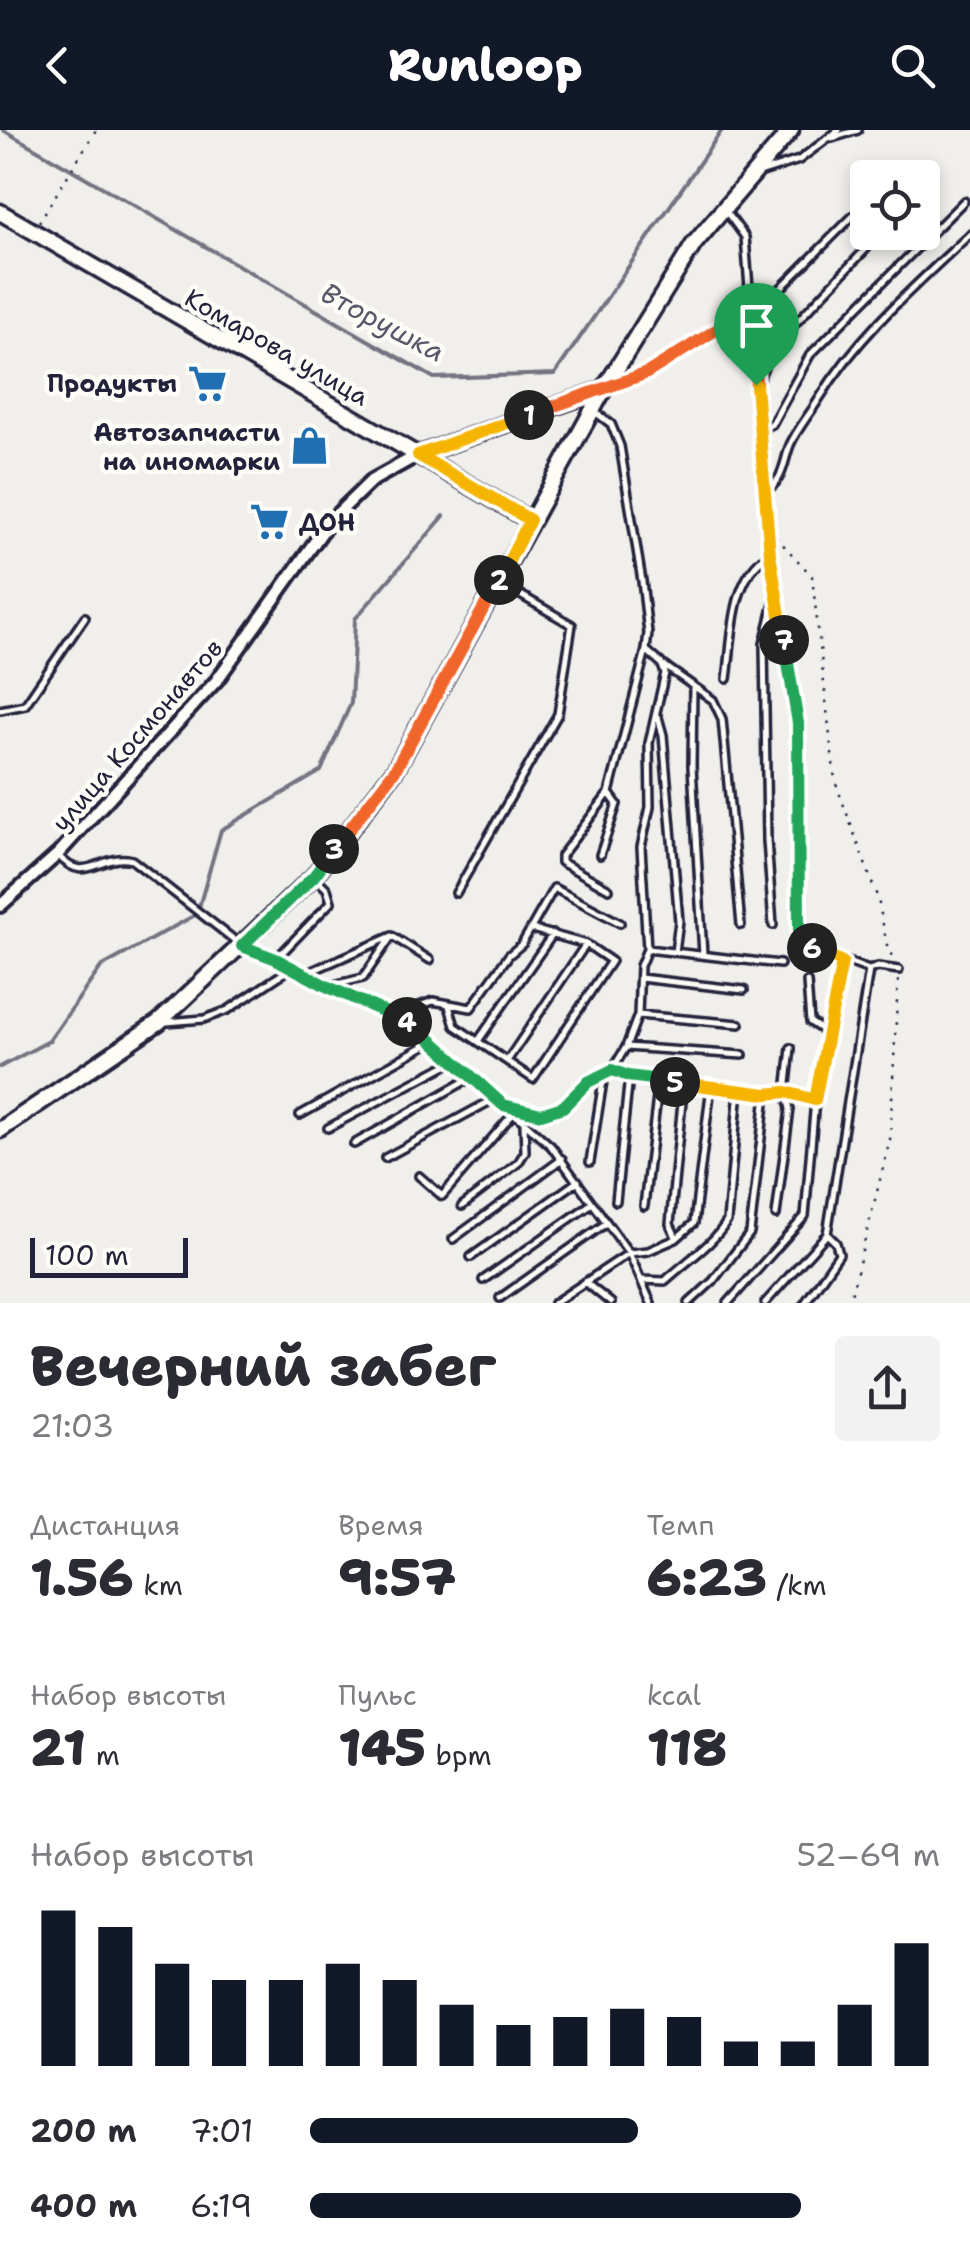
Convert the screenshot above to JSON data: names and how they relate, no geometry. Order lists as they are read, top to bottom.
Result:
{
  "streets": {
    "street": ["Комарова улица", "улица Космонавтов"]
  },
  "crossings": [
    ["Комарова улица", "улица Космонавтов"]
  ],
  "water": ["Вторушка"],
  "places": {
    "supermarket": ["Продукты", "ДОН"],
    "shop": ["Автозапчасти на иномарки"]
  },
  "scale_bar": "100 m",
  "page": {
    "header": "Runloop",
    "pins": [
      "1",
      "2",
      "7",
      "3",
      "6",
      "4",
      "5"
    ],
    "scale": "100 m",
    "heading": ["Вечерний забег", "21:03"],
    "stats": [
      ["Дистанция", "1.56 km"],
      ["Время", "9:57"],
      ["Темп", "6:23 /km"],
      ["Набор высоты", "21 m"],
      ["Пульс", "145 bpm"],
      ["kcal", "118"]
    ],
    "chart": ["Набор высоты", "52–69 m"],
    "list": [
      {
        "name": "200 m",
        "note": "7:01"
      },
      {
        "name": "400 m",
        "note": "6:19"
      }
    ]
  }
}
